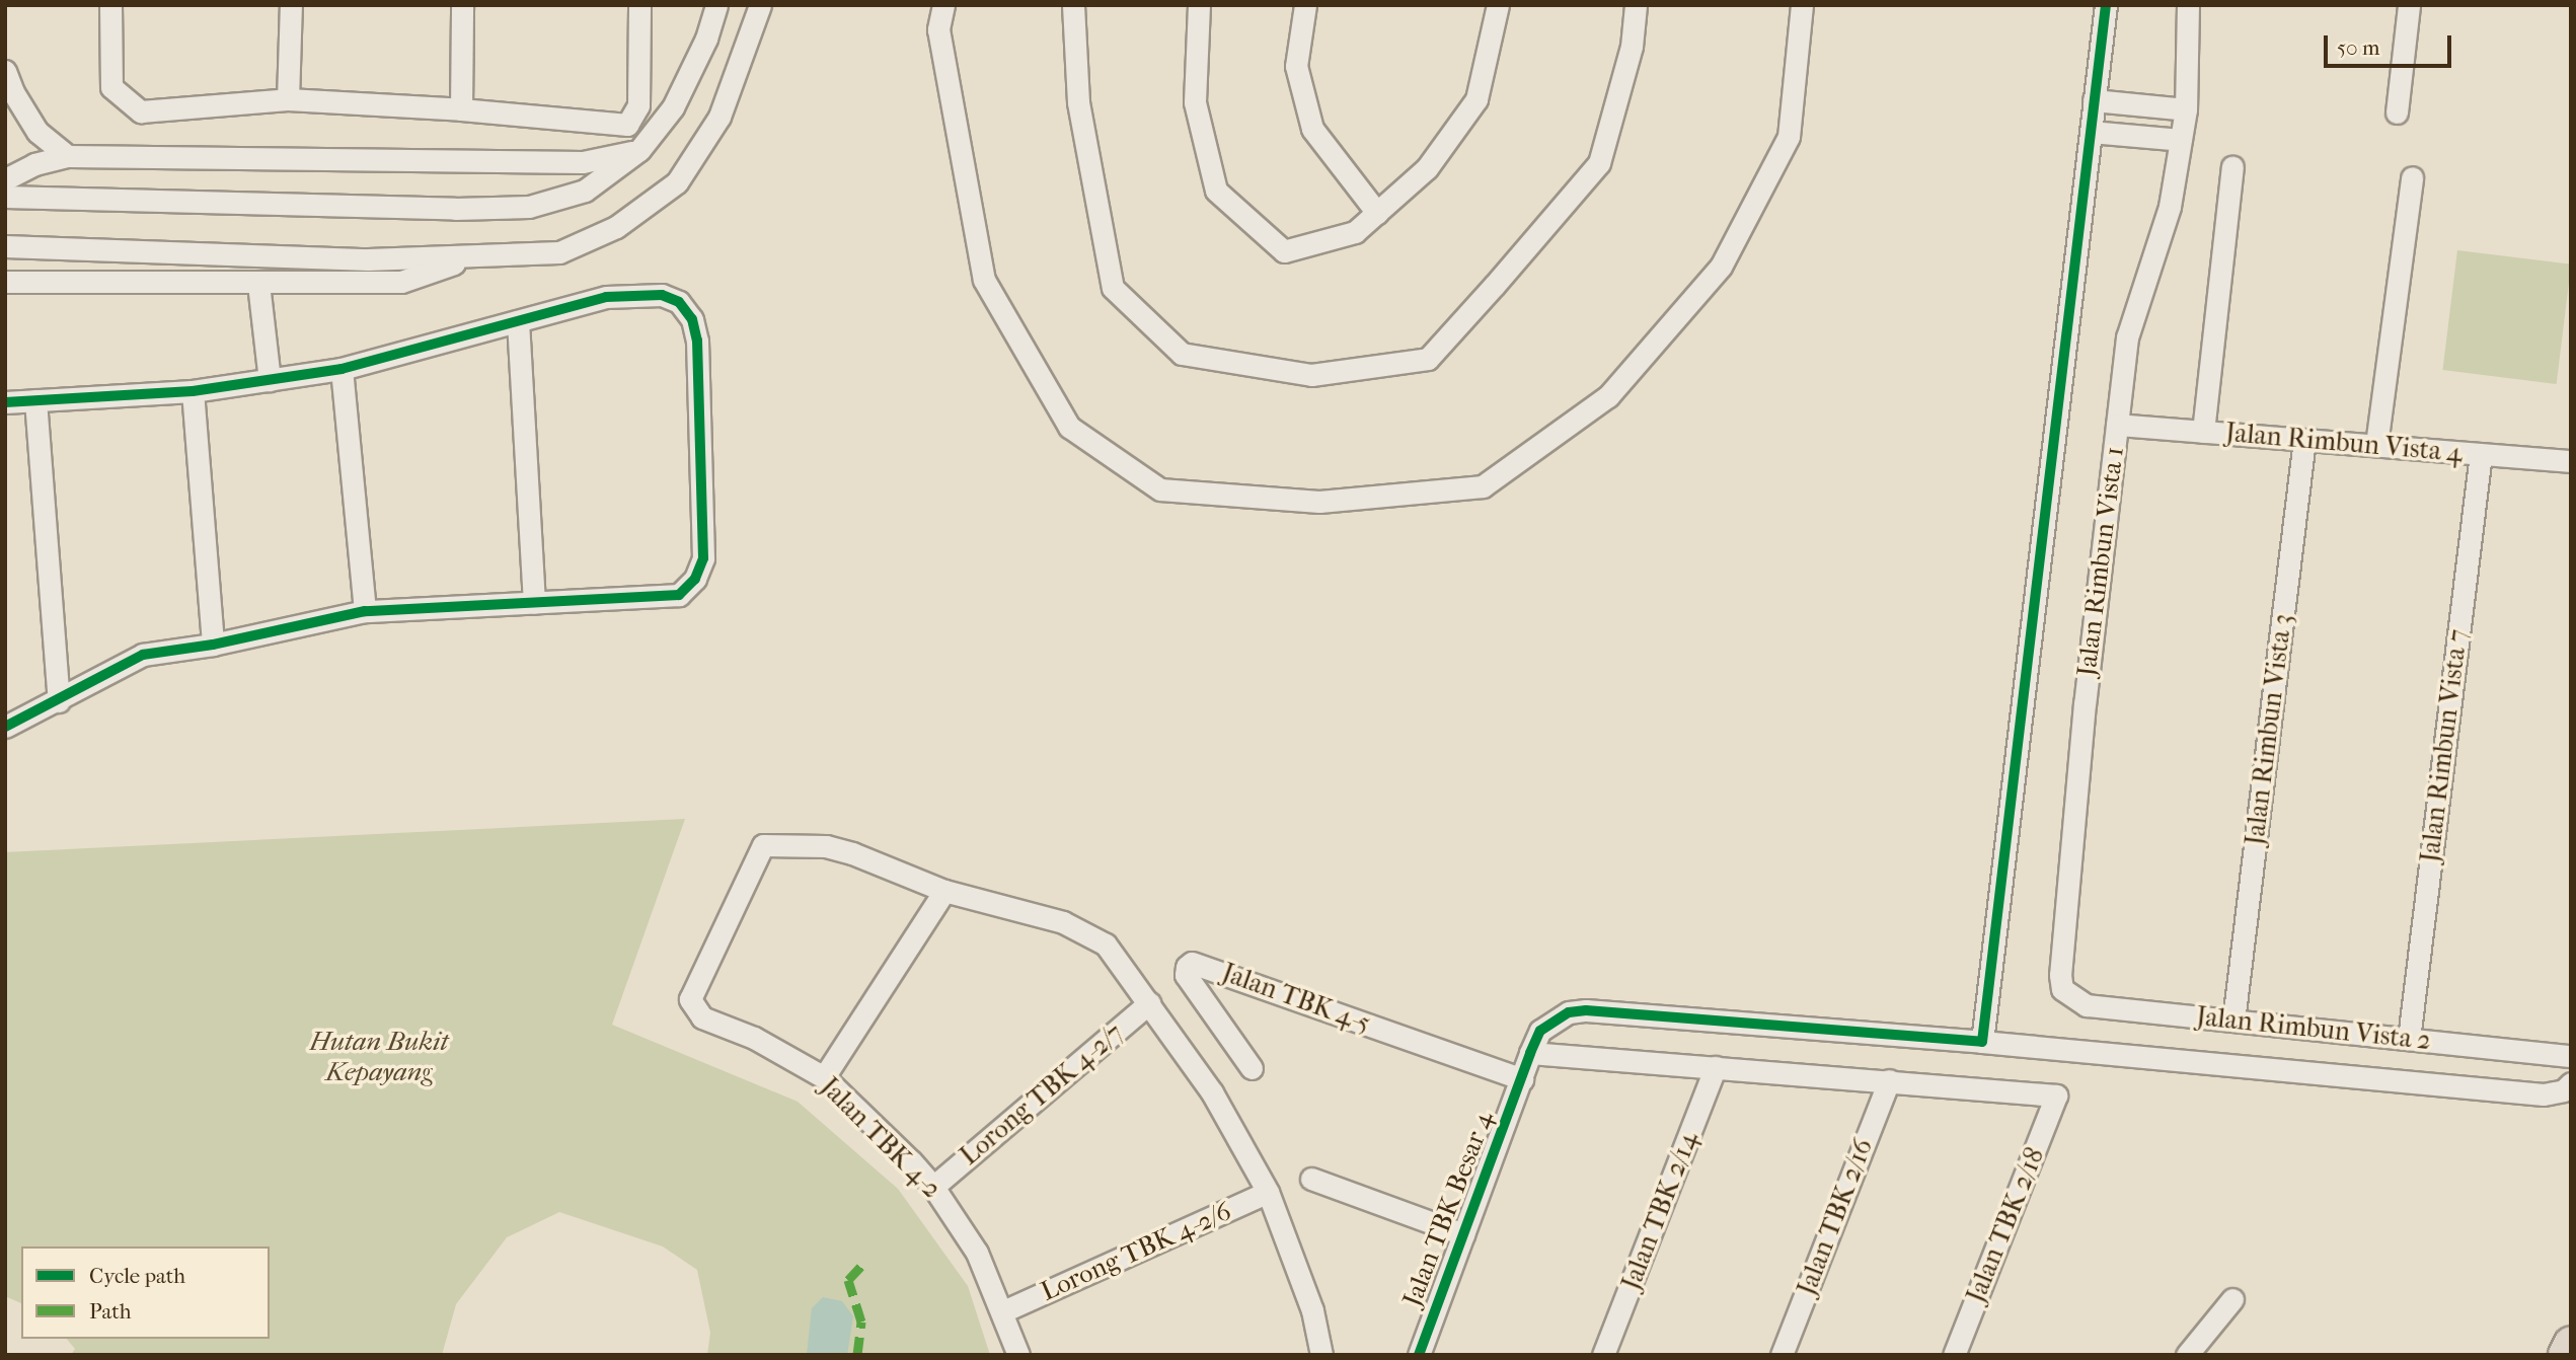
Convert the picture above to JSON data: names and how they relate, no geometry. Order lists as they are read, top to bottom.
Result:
{
  "streets": {
    "street": [
      "Jalan Rimbun Vista 4",
      "Jalan Rimbun Vista 1",
      "Jalan Rimbun Vista 3",
      "Jalan Rimbun Vista 7",
      "Jalan TBK 4-5",
      "Jalan Rimbun Vista 2",
      "Lorong TBK 4-2/7",
      "Jalan TBK 4-2",
      "Jalan TBK Besar 4",
      "Jalan TBK 2/14",
      "Jalan TBK 2/16",
      "Jalan TBK 2/18",
      "Lorong TBK 4-2/6"
    ]
  },
  "crossings": [
    ["Jalan Rimbun Vista 4", "Jalan Rimbun Vista 1"],
    ["Jalan Rimbun Vista 4", "Jalan Rimbun Vista 3"],
    ["Jalan Rimbun Vista 4", "Jalan Rimbun Vista 7"],
    ["Jalan Rimbun Vista 1", "Jalan Rimbun Vista 2"],
    ["Jalan Rimbun Vista 3", "Jalan Rimbun Vista 2"],
    ["Jalan Rimbun Vista 7", "Jalan Rimbun Vista 2"],
    ["Jalan TBK 4-5", "Jalan TBK Besar 4"],
    ["Lorong TBK 4-2/7", "Jalan TBK 4-2"],
    ["Jalan TBK 4-2", "Lorong TBK 4-2/6"],
    ["Jalan TBK 2/16", "Jalan TBK 2/18"]
  ],
  "parks": ["Hutan Bukit Kepayang"],
  "legend": ["Cycle path", "Path"],
  "scale_bar": "50 m"
}
